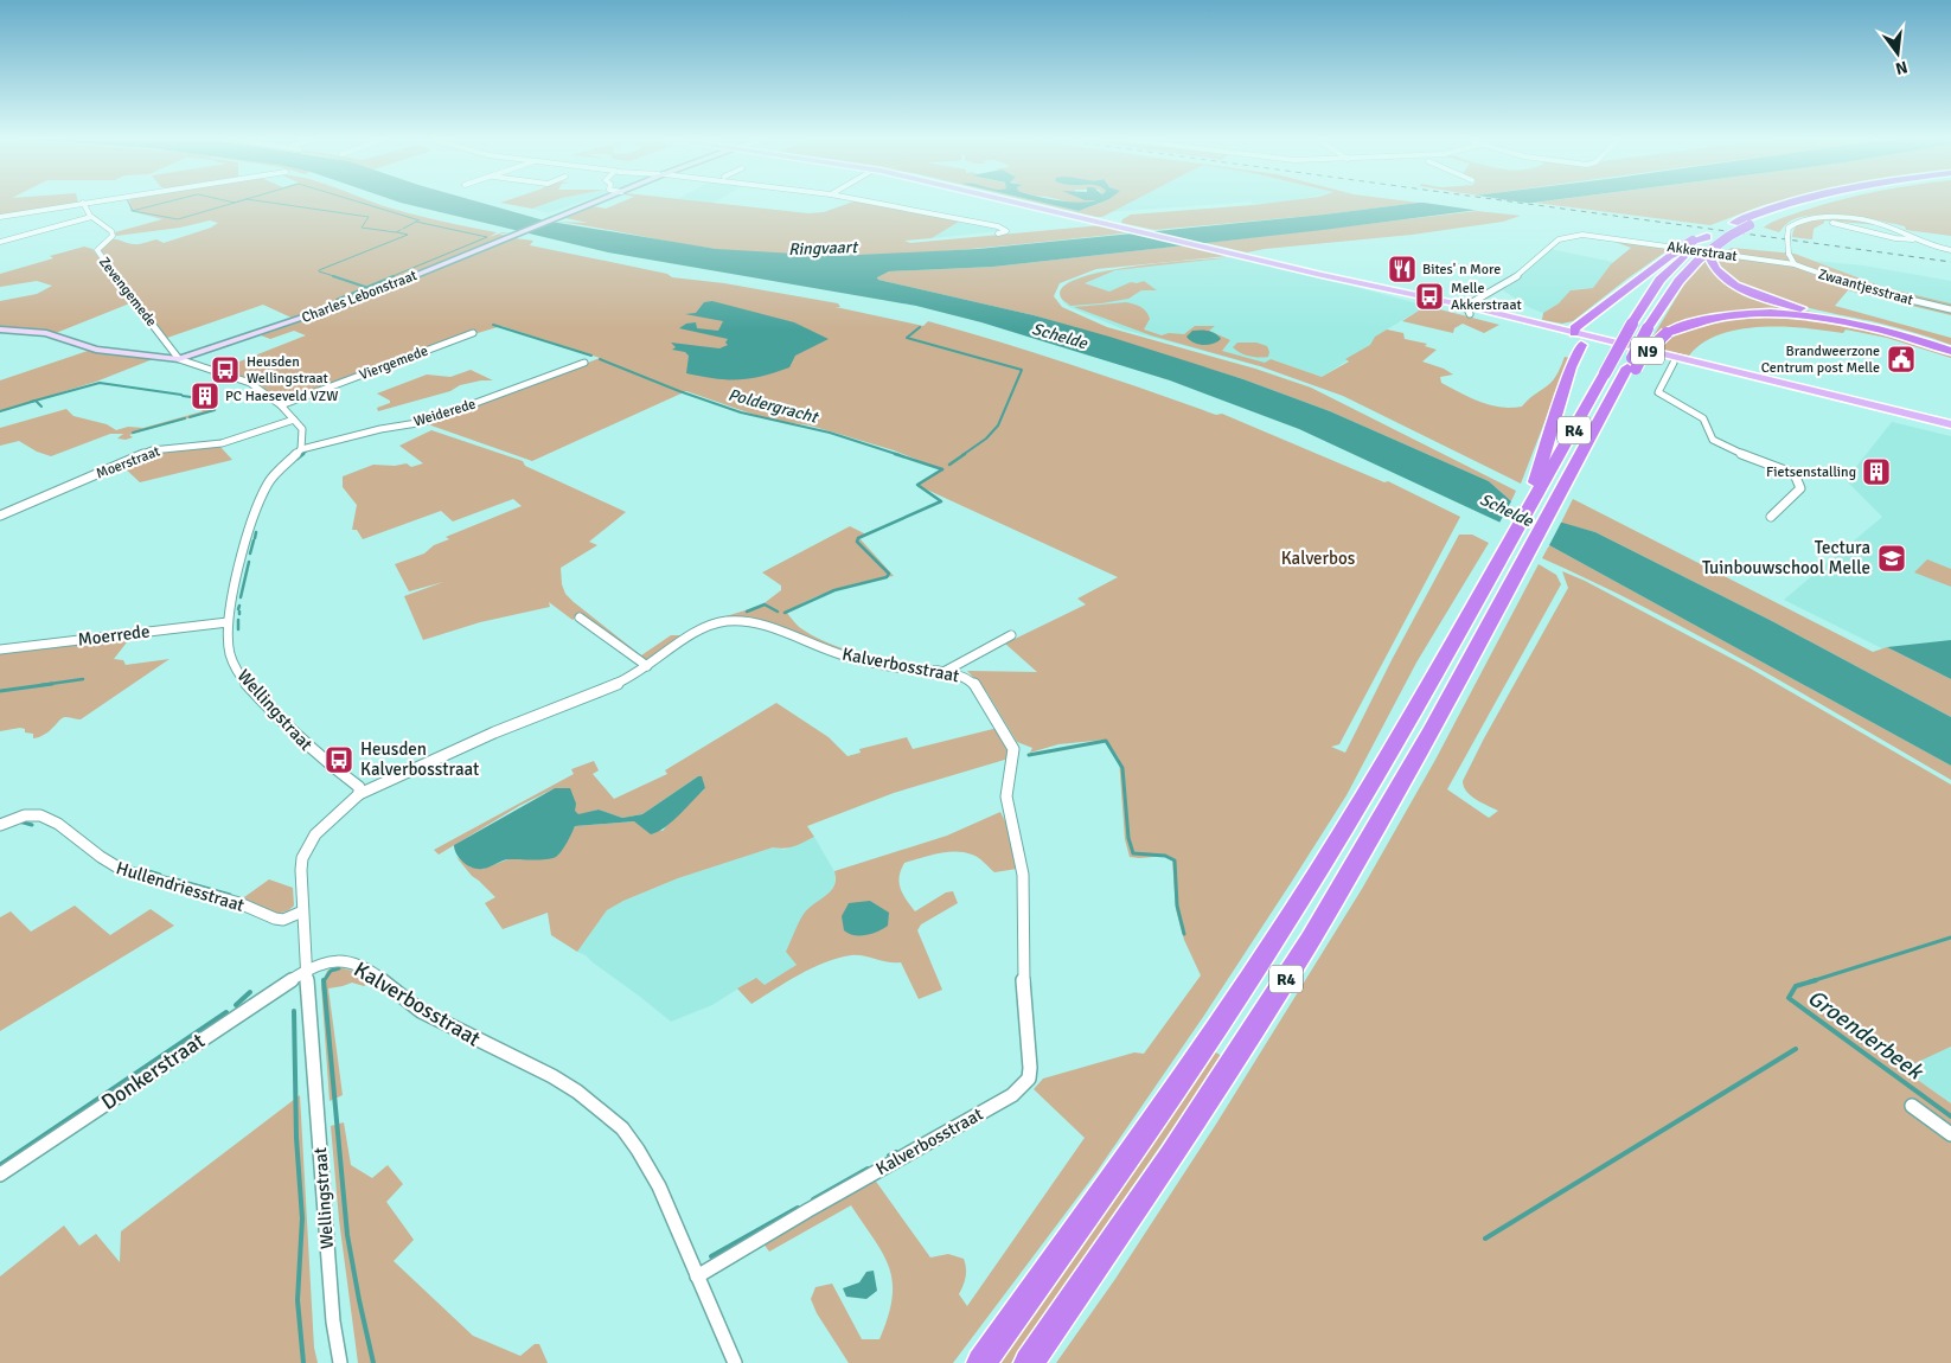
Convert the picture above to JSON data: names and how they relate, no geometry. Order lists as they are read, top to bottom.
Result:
{
  "streets": {
    "highway": ["R4"],
    "main road": ["Charles Lebonstraat", "N9"],
    "street": [
      "Akkerstraat",
      "Zwaantjesstraat",
      "Zevengemede",
      "Viergemede",
      "Weiderede",
      "Moerstraat",
      "Moerrede",
      "Kalverbosstraat",
      "Wellingstraat",
      "Hullendriesstraat",
      "Donkerstraat"
    ]
  },
  "crossings": [
    ["Akkerstraat", "Zwaantjesstraat"],
    ["Akkerstraat", "N9"],
    ["Zevengemede", "Charles Lebonstraat"],
    ["Weiderede", "Wellingstraat"],
    ["Moerrede", "Wellingstraat"],
    ["Kalverbosstraat", "Wellingstraat"],
    ["Kalverbosstraat", "Donkerstraat"],
    ["Wellingstraat", "Hullendriesstraat"],
    ["Wellingstraat", "Donkerstraat"]
  ],
  "water": [
    "Ringvaart",
    "Schelde",
    "Poldergracht",
    "Groenderbeek"
  ],
  "parks": ["Kalverbos"],
  "places": {
    "restaurant": ["Bites' n More"],
    "bus stop": ["Melle Akkerstraat", "Heusden Wellingstraat", "Heusden Kalverbosstraat"],
    "public building": ["Brandweerzone Centrum post Melle"],
    "building": ["PC Haeseveld VZW", "Fietsenstalling"],
    "school or university": ["Tectura Tuinbouwschool Melle"]
  },
  "north": "bottom"
}
